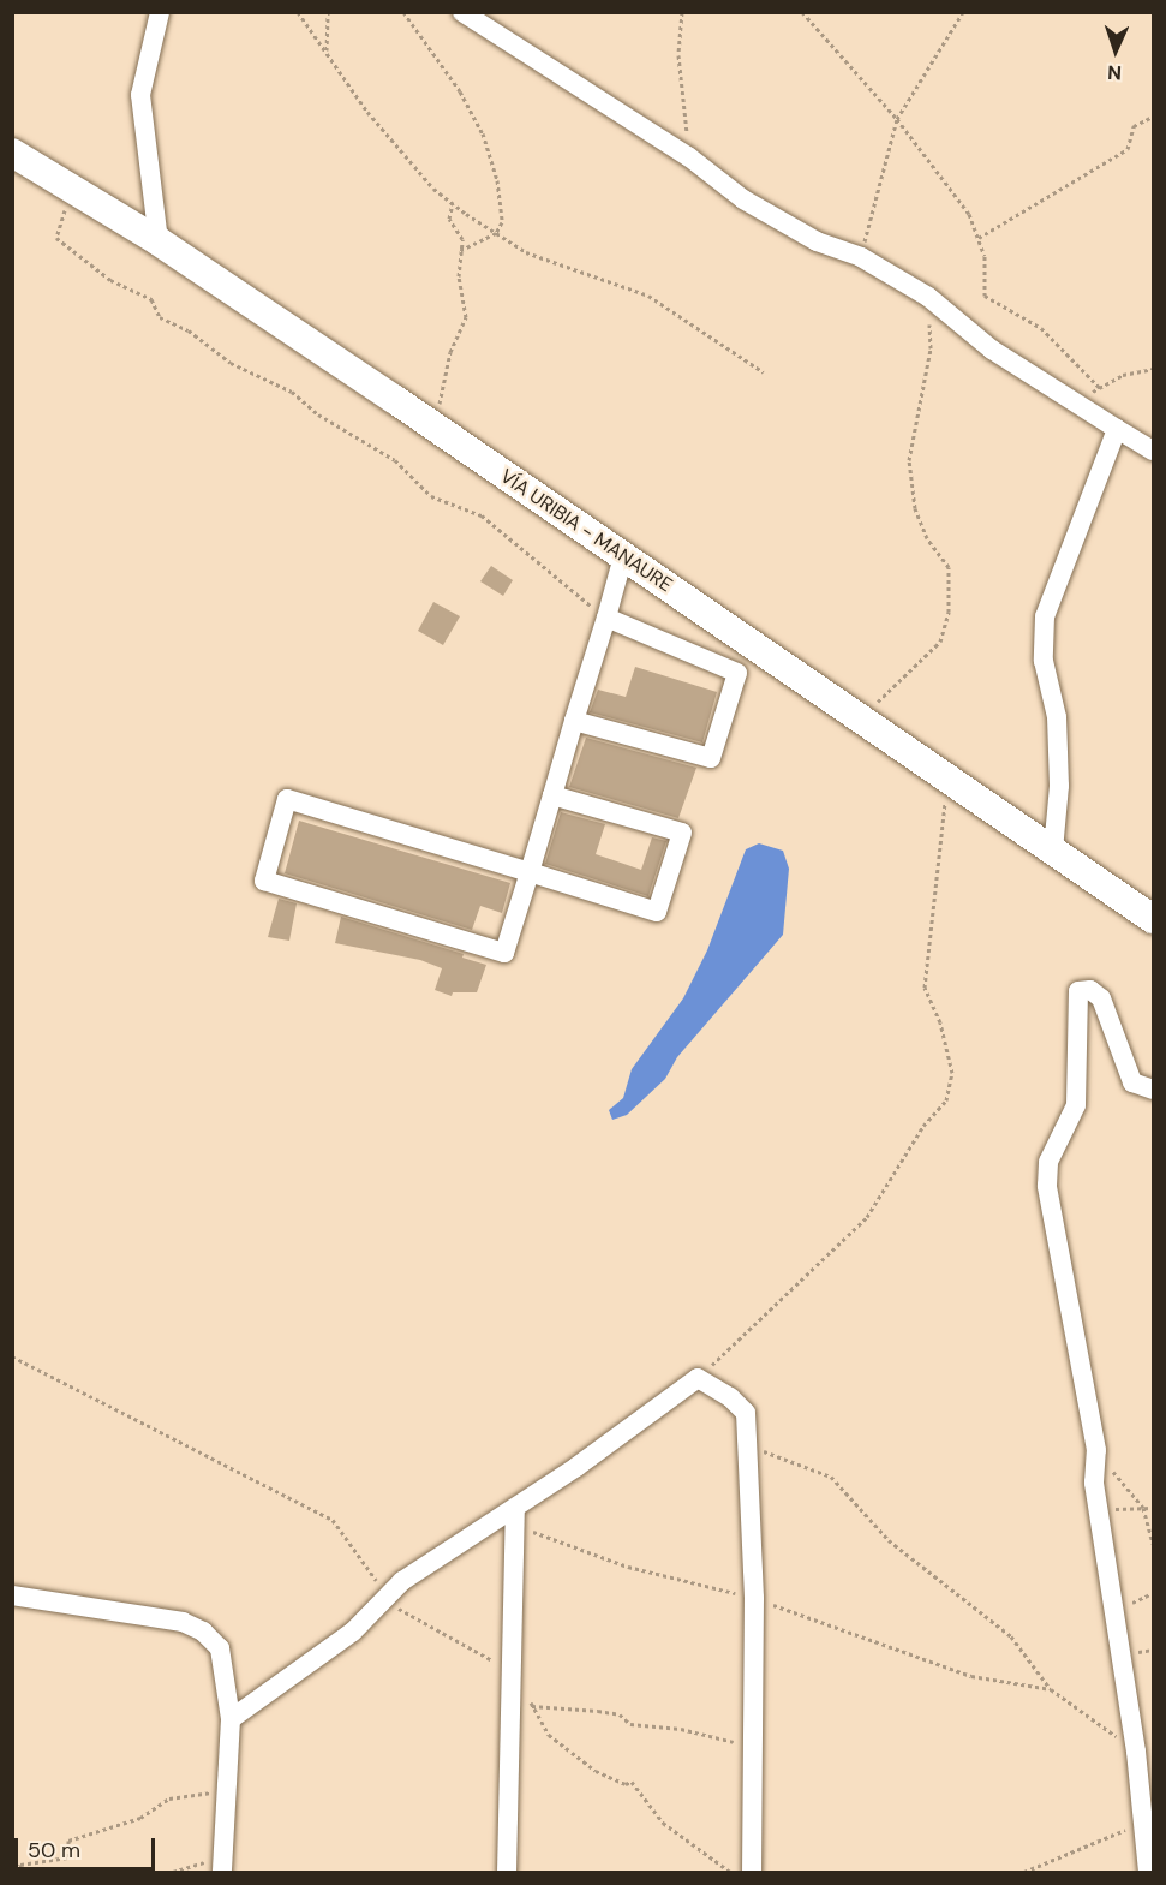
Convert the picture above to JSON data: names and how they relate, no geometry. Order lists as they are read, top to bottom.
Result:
{
  "streets": {
    "main road": ["VÍA URIBIA - MANAURE"]
  },
  "scale_bar": "50 m",
  "north": "bottom"
}
